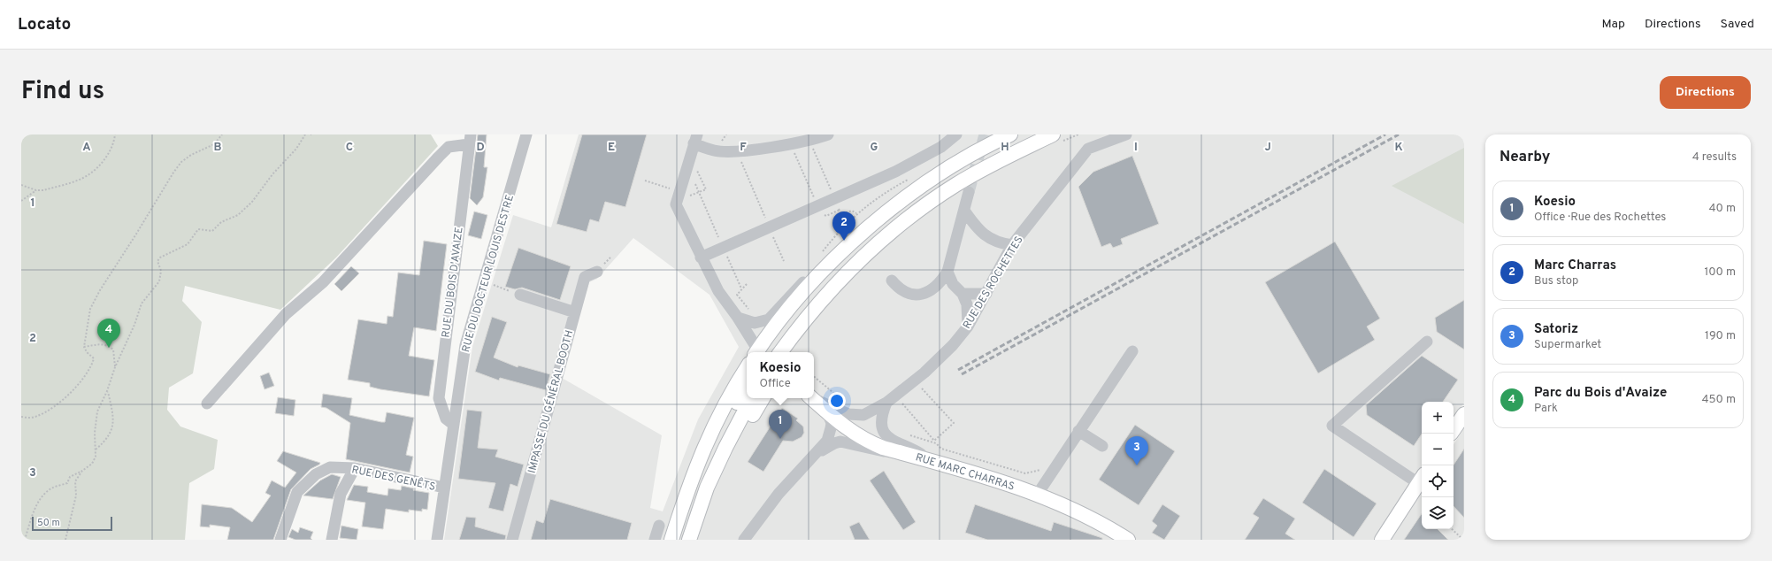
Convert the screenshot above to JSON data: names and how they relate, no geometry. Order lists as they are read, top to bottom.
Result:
{
  "streets": {
    "main road": ["RUE MARC CHARRAS"],
    "street": [
      "RUE DU DOCTEUR LOUIS DESTRE",
      "RUE DU BOIS D'AVAIZE",
      "RUE DES ROCHETTES",
      "IMPASSE DU GÉNÉRAL BOOTH",
      "RUE DES GENÊTS"
    ]
  },
  "crossings": [
    ["RUE DU DOCTEUR LOUIS DESTRE", "RUE DU BOIS D'AVAIZE"],
    ["RUE DU DOCTEUR LOUIS DESTRE", "RUE DES GENÊTS"]
  ],
  "scale_bar": "50 m",
  "page": {
    "header": "Locato",
    "nav": ["Map", "Directions", "Saved"],
    "title": "Find us",
    "buttons": "Directions",
    "heading": ["Nearby", "4 results"],
    "list": [
      {
        "mark": "1",
        "name": "Koesio",
        "note": "Office · Rue des Rochettes",
        "value": "40 m"
      },
      {
        "mark": "2",
        "name": "Marc Charras",
        "note": "Bus stop",
        "value": "100 m"
      },
      {
        "mark": "3",
        "name": "Satoriz",
        "note": "Supermarket",
        "value": "190 m"
      },
      {
        "mark": "4",
        "name": "Parc du Bois d'Avaize",
        "note": "Park",
        "value": "450 m"
      }
    ],
    "pins": [
      "2",
      "4",
      "1",
      "3"
    ],
    "popup": ["Koesio", "Office"],
    "map_buttons": ["+", "−"],
    "scale": "50 m"
  },
  "grid": {
    "columns": [
      "A",
      "B",
      "C",
      "D",
      "E",
      "F",
      "G",
      "H",
      "I",
      "J",
      "K"
    ],
    "rows": ["1", "2", "3"]
  }
}
